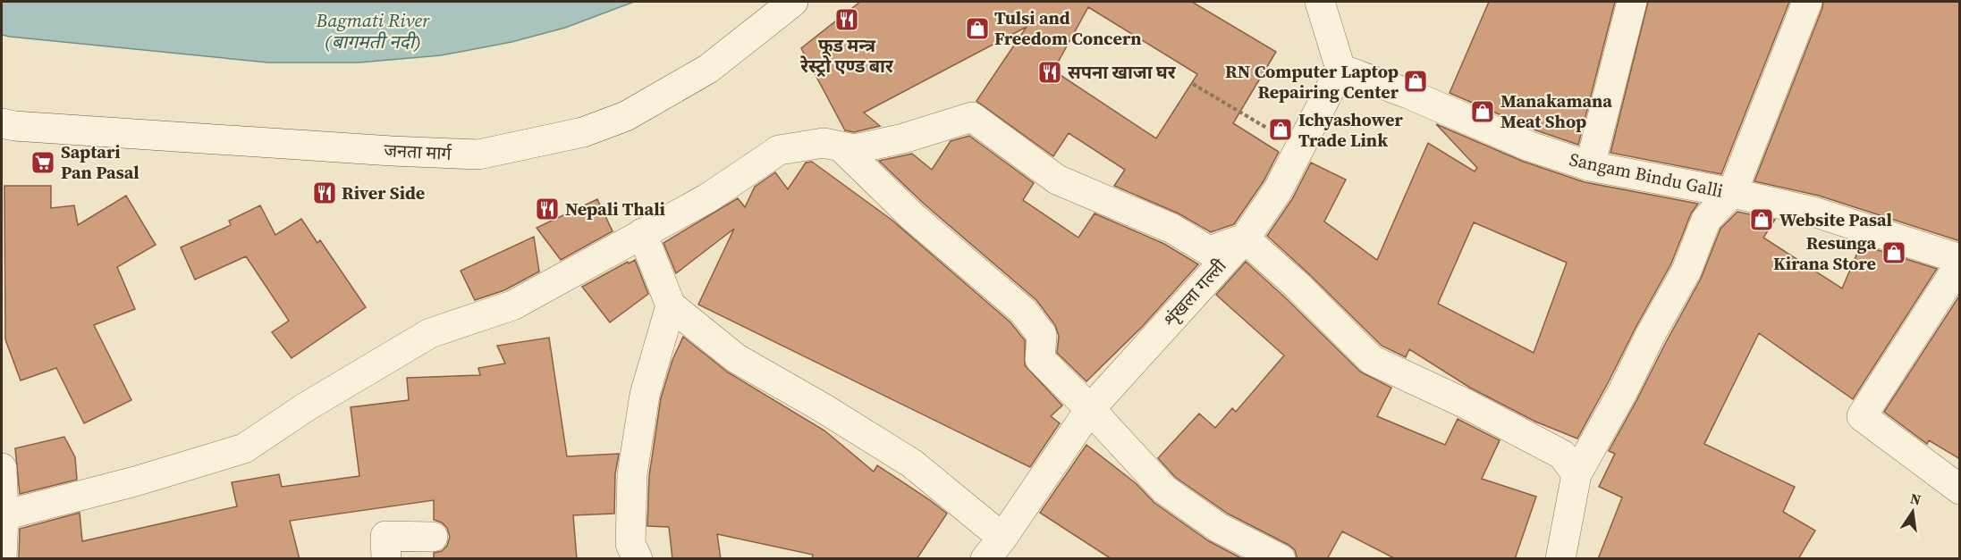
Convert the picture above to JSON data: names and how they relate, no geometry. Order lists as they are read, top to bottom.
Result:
{
  "streets": {
    "street": ["जनता मार्ग", "Sangam Bindu Galli", "शृंखला गल्ली"]
  },
  "crossings": [
    ["Sangam Bindu Galli", "शृंखला गल्ली"]
  ],
  "water": ["Bagmati River (बागमती नदी)"],
  "places": {
    "restaurant": [
      "फूड मन्त्र रेस्ट्रो एण्ड बार",
      "सपना खाजा घर",
      "River Side",
      "Nepali Thali"
    ],
    "shop": [
      "Tulsi and Freedom Concern",
      "RN Computer Laptop Repairing Center",
      "Manakamana Meat Shop",
      "Ichyashower Trade Link",
      "Website Pasal",
      "Resunga Kirana Store"
    ],
    "supermarket": ["Saptari Pan Pasal"]
  },
  "north": "top"
}
